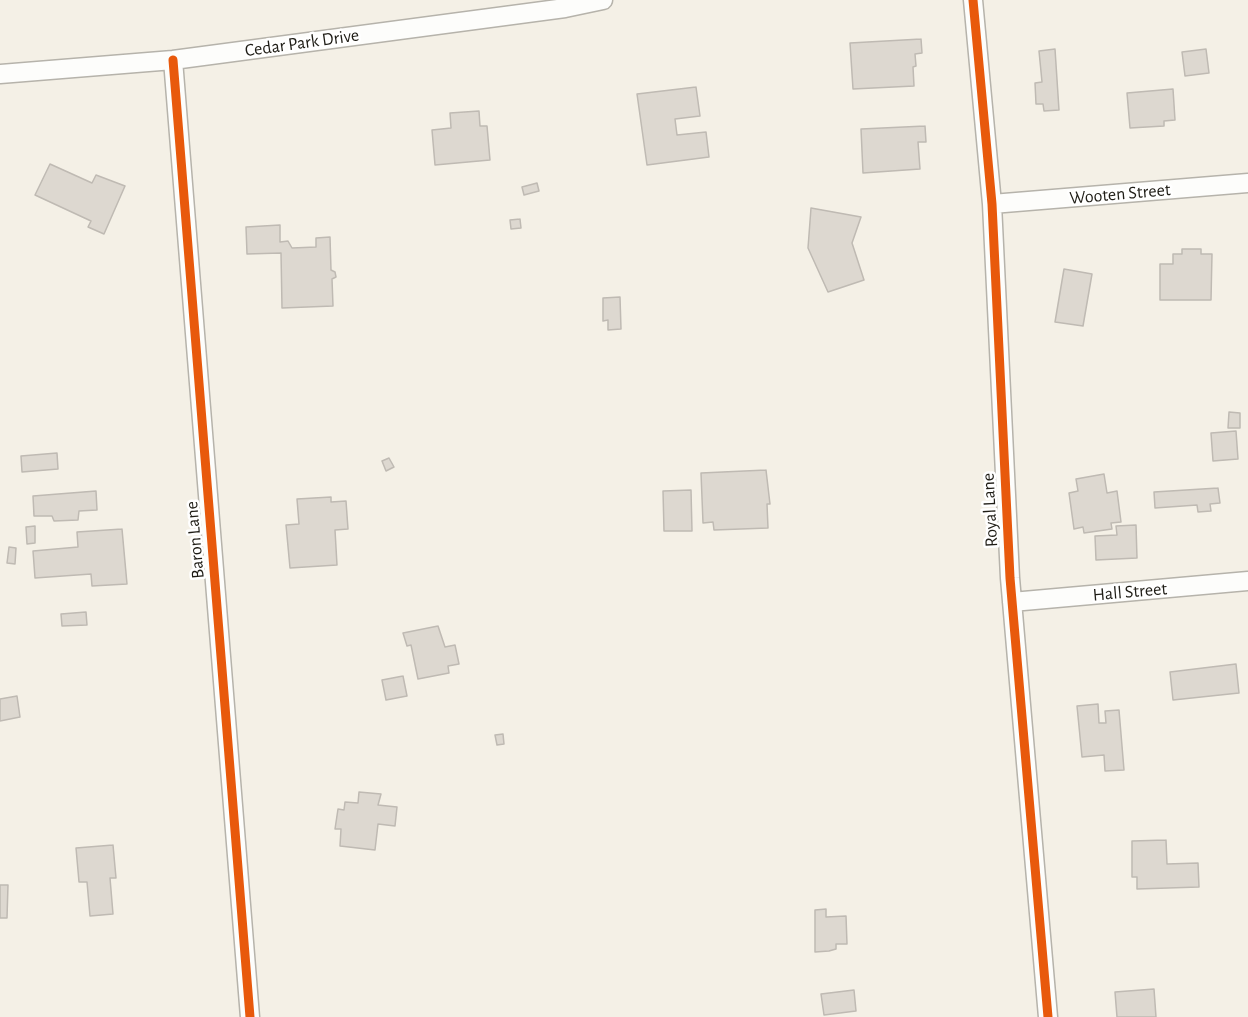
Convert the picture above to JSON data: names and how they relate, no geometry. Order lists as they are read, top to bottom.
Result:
{
  "streets": {
    "street": [
      "Cedar Park Drive",
      "Wooten Street",
      "Royal Lane",
      "Baron Lane",
      "Hall Street"
    ]
  },
  "crossings": [
    ["Cedar Park Drive", "Baron Lane"],
    ["Wooten Street", "Royal Lane"],
    ["Royal Lane", "Hall Street"]
  ]
}
